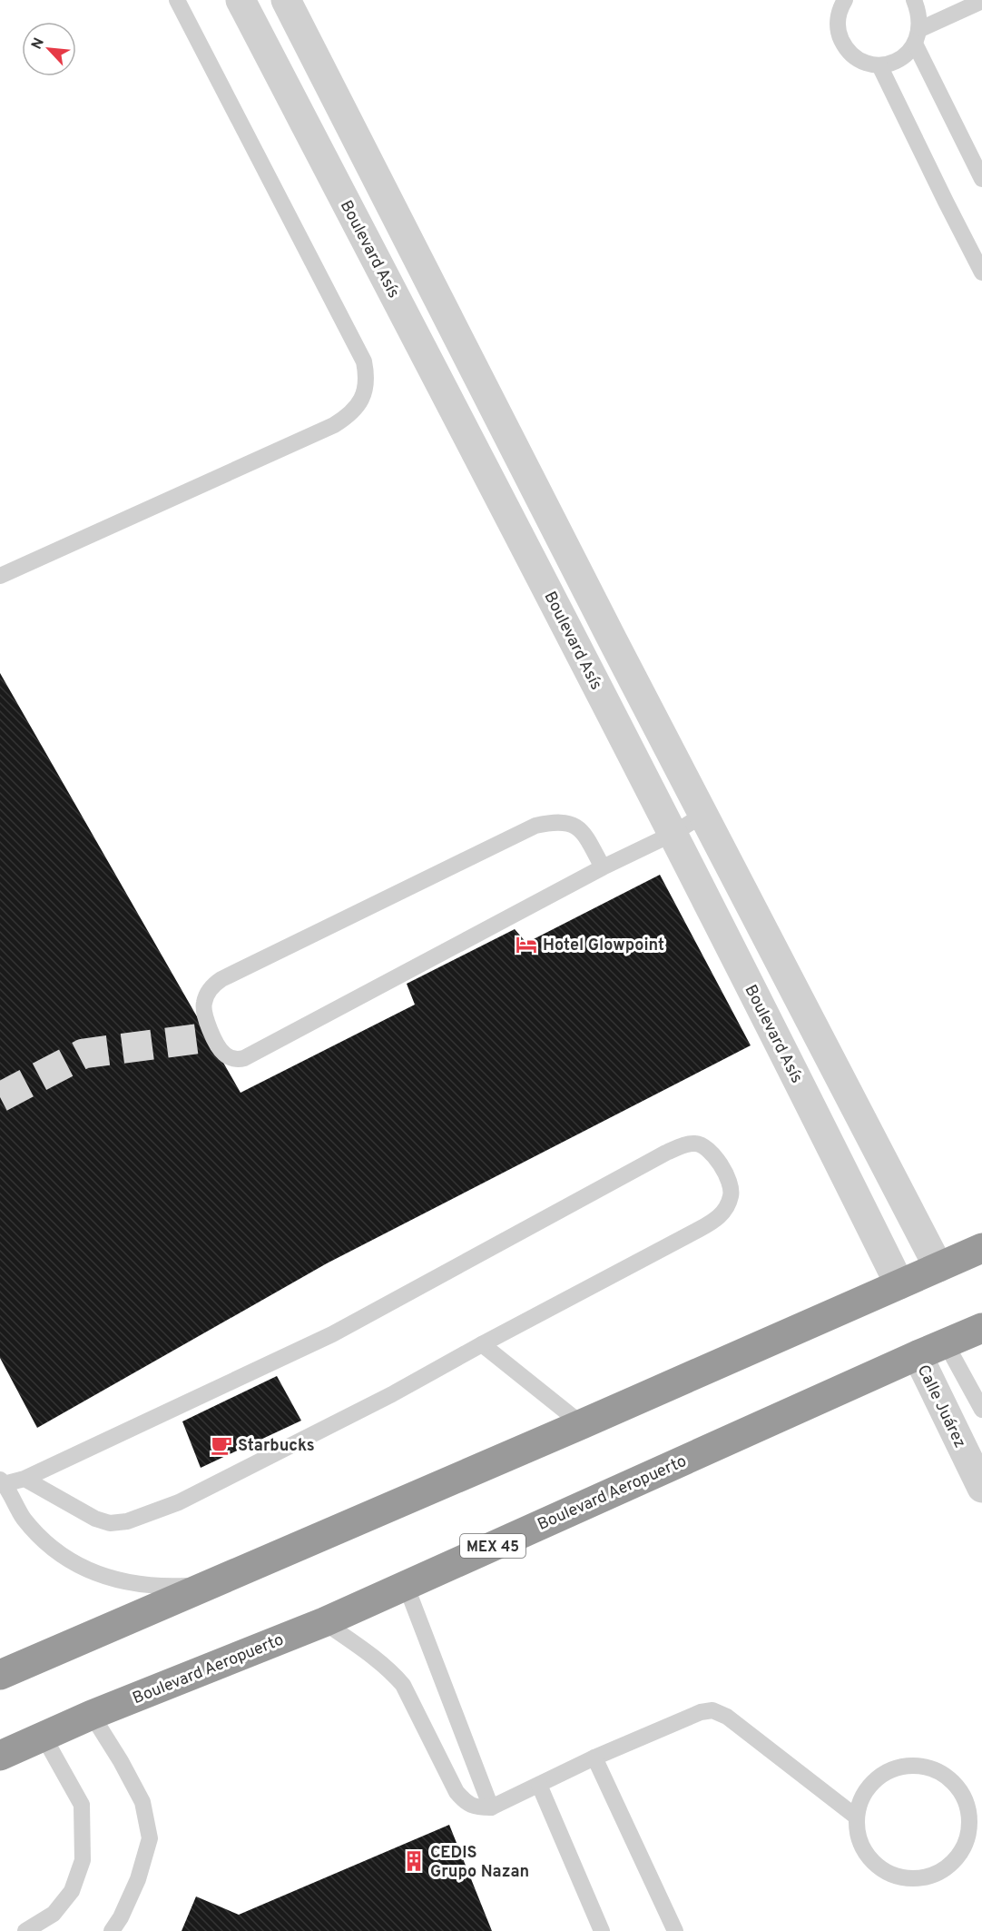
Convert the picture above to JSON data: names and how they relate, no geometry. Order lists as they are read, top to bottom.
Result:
{
  "streets": {
    "highway": ["Boulevard Aeropuerto", "MEX 45"],
    "street": ["Boulevard Asís", "Calle Juárez"]
  },
  "crossings": [
    ["Calle Juárez", "Boulevard Aeropuerto"]
  ],
  "places": {
    "hotel": ["Hotel Glowpoint"],
    "cafe": ["Starbucks"],
    "building": ["CEDIS Grupo Nazan"]
  },
  "north": "top left"
}
